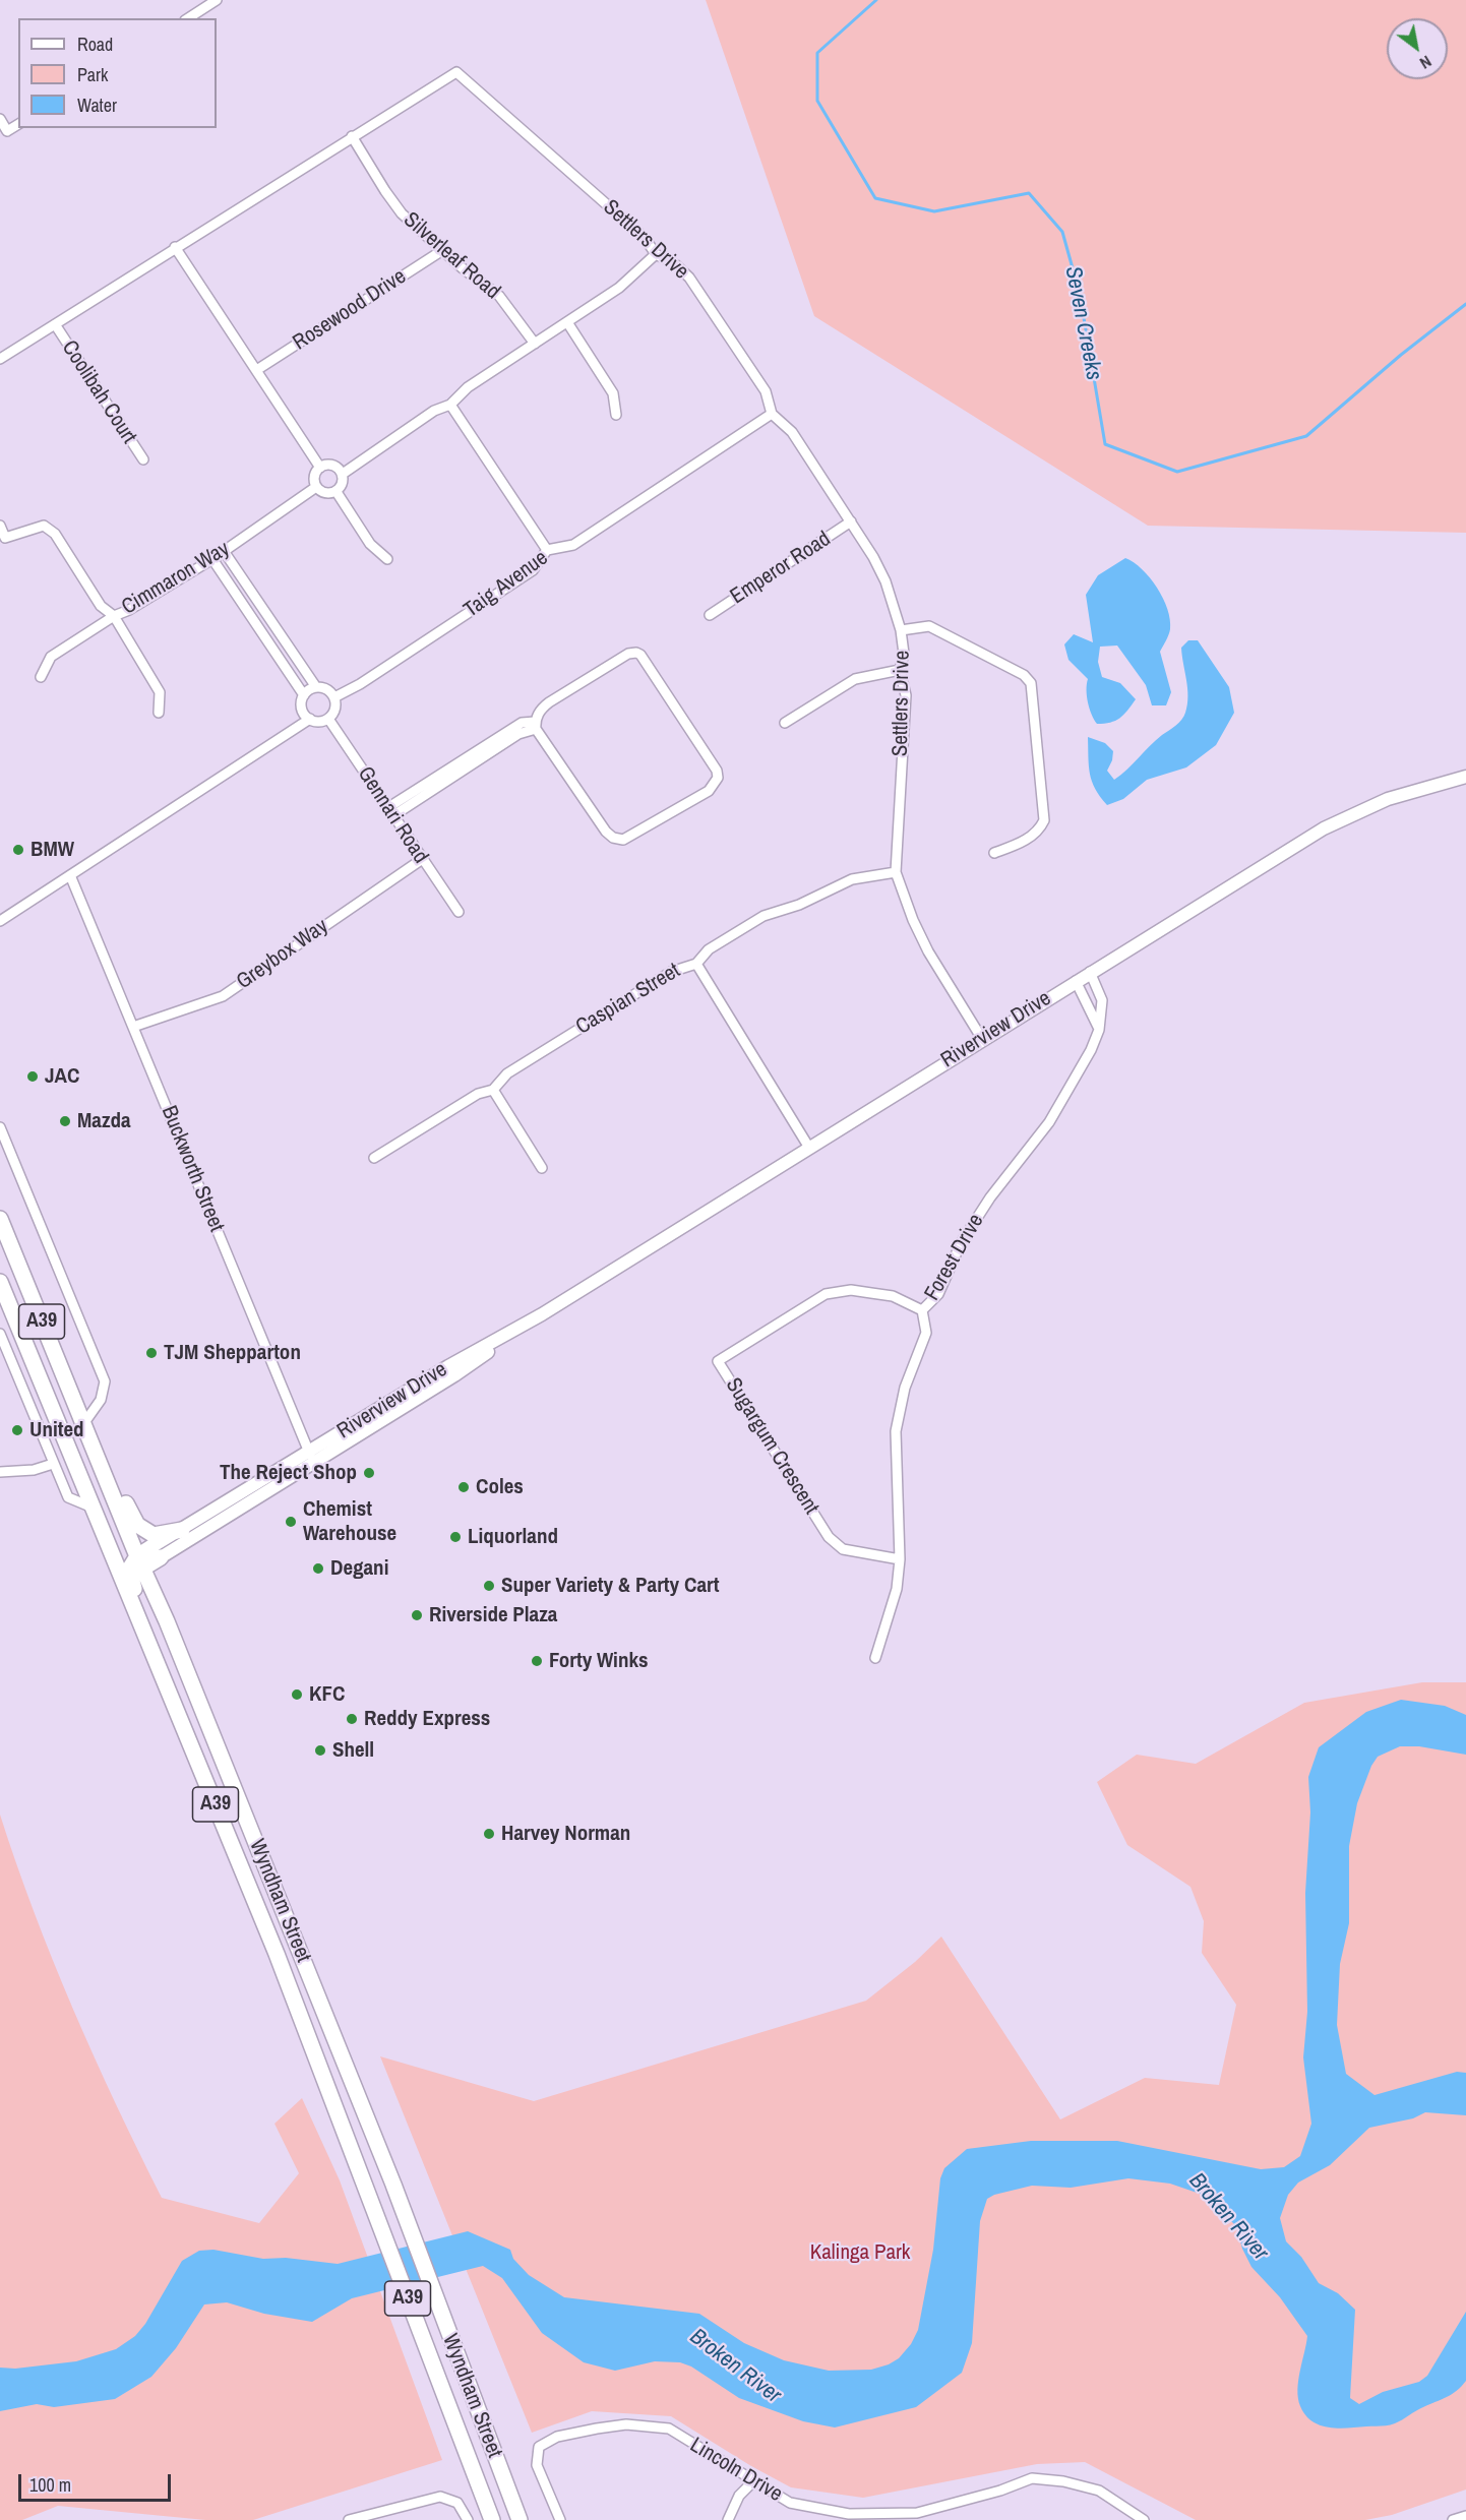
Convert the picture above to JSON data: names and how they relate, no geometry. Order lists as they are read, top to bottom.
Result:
{
  "streets": {
    "highway": ["A39", "Wyndham Street"],
    "street": [
      "Settlers Drive",
      "Silverleaf Road",
      "Rosewood Drive",
      "Coolibah Court",
      "Emperor Road",
      "Cimmaron Way",
      "Taig Avenue",
      "Gennari Road",
      "Greybox Way",
      "Caspian Street",
      "Riverview Drive",
      "Buckworth Street",
      "Forest Drive",
      "Sugargum Crescent",
      "Lincoln Drive"
    ]
  },
  "crossings": [
    ["Settlers Drive", "Silverleaf Road"],
    ["Settlers Drive", "Emperor Road"],
    ["Settlers Drive", "Taig Avenue"],
    ["Settlers Drive", "Caspian Street"],
    ["Settlers Drive", "Riverview Drive"],
    ["Silverleaf Road", "Rosewood Drive"],
    ["Taig Avenue", "Gennari Road"],
    ["Gennari Road", "Greybox Way"],
    ["Greybox Way", "Buckworth Street"],
    ["Riverview Drive", "Buckworth Street"],
    ["Riverview Drive", "Forest Drive"],
    ["Riverview Drive", "Wyndham Street"],
    ["Forest Drive", "Sugargum Crescent"],
    ["Wyndham Street", "Lincoln Drive"]
  ],
  "water": ["Seven Creeks", "Broken River"],
  "parks": ["Kalinga Park"],
  "places": [
    "BMW",
    "JAC",
    "Mazda",
    "TJM Shepparton",
    "United",
    "The Reject Shop",
    "Coles",
    "Chemist Warehouse",
    "Liquorland",
    "Degani",
    "Super Variety & Party Cart",
    "Riverside Plaza",
    "Forty Winks",
    "KFC",
    "Reddy Express",
    "Shell",
    "Harvey Norman"
  ],
  "legend": ["Road", "Park", "Water"],
  "scale_bar": "100 m",
  "north": "bottom right"
}
